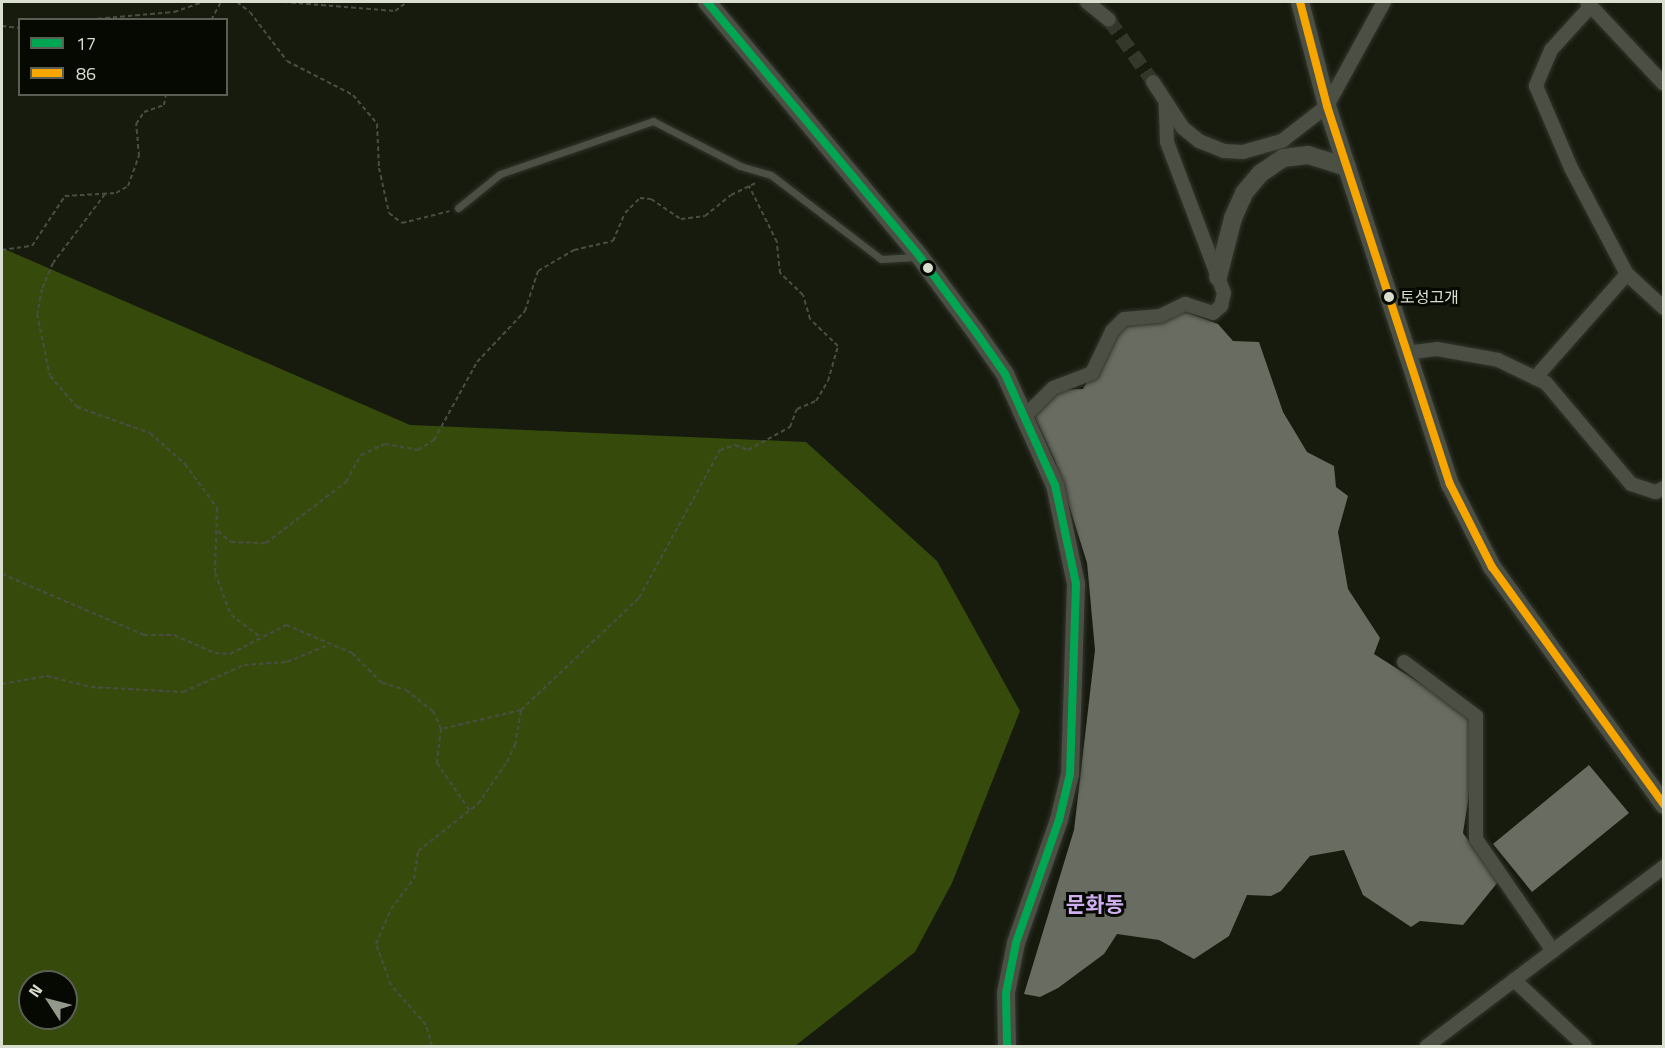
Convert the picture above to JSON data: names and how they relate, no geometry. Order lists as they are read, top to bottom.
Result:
{
  "districts": ["문화동"],
  "places": ["토성고개"],
  "lines": ["transit line 17", "transit line 86"],
  "legend": ["17", "86"],
  "north": "top left"
}
